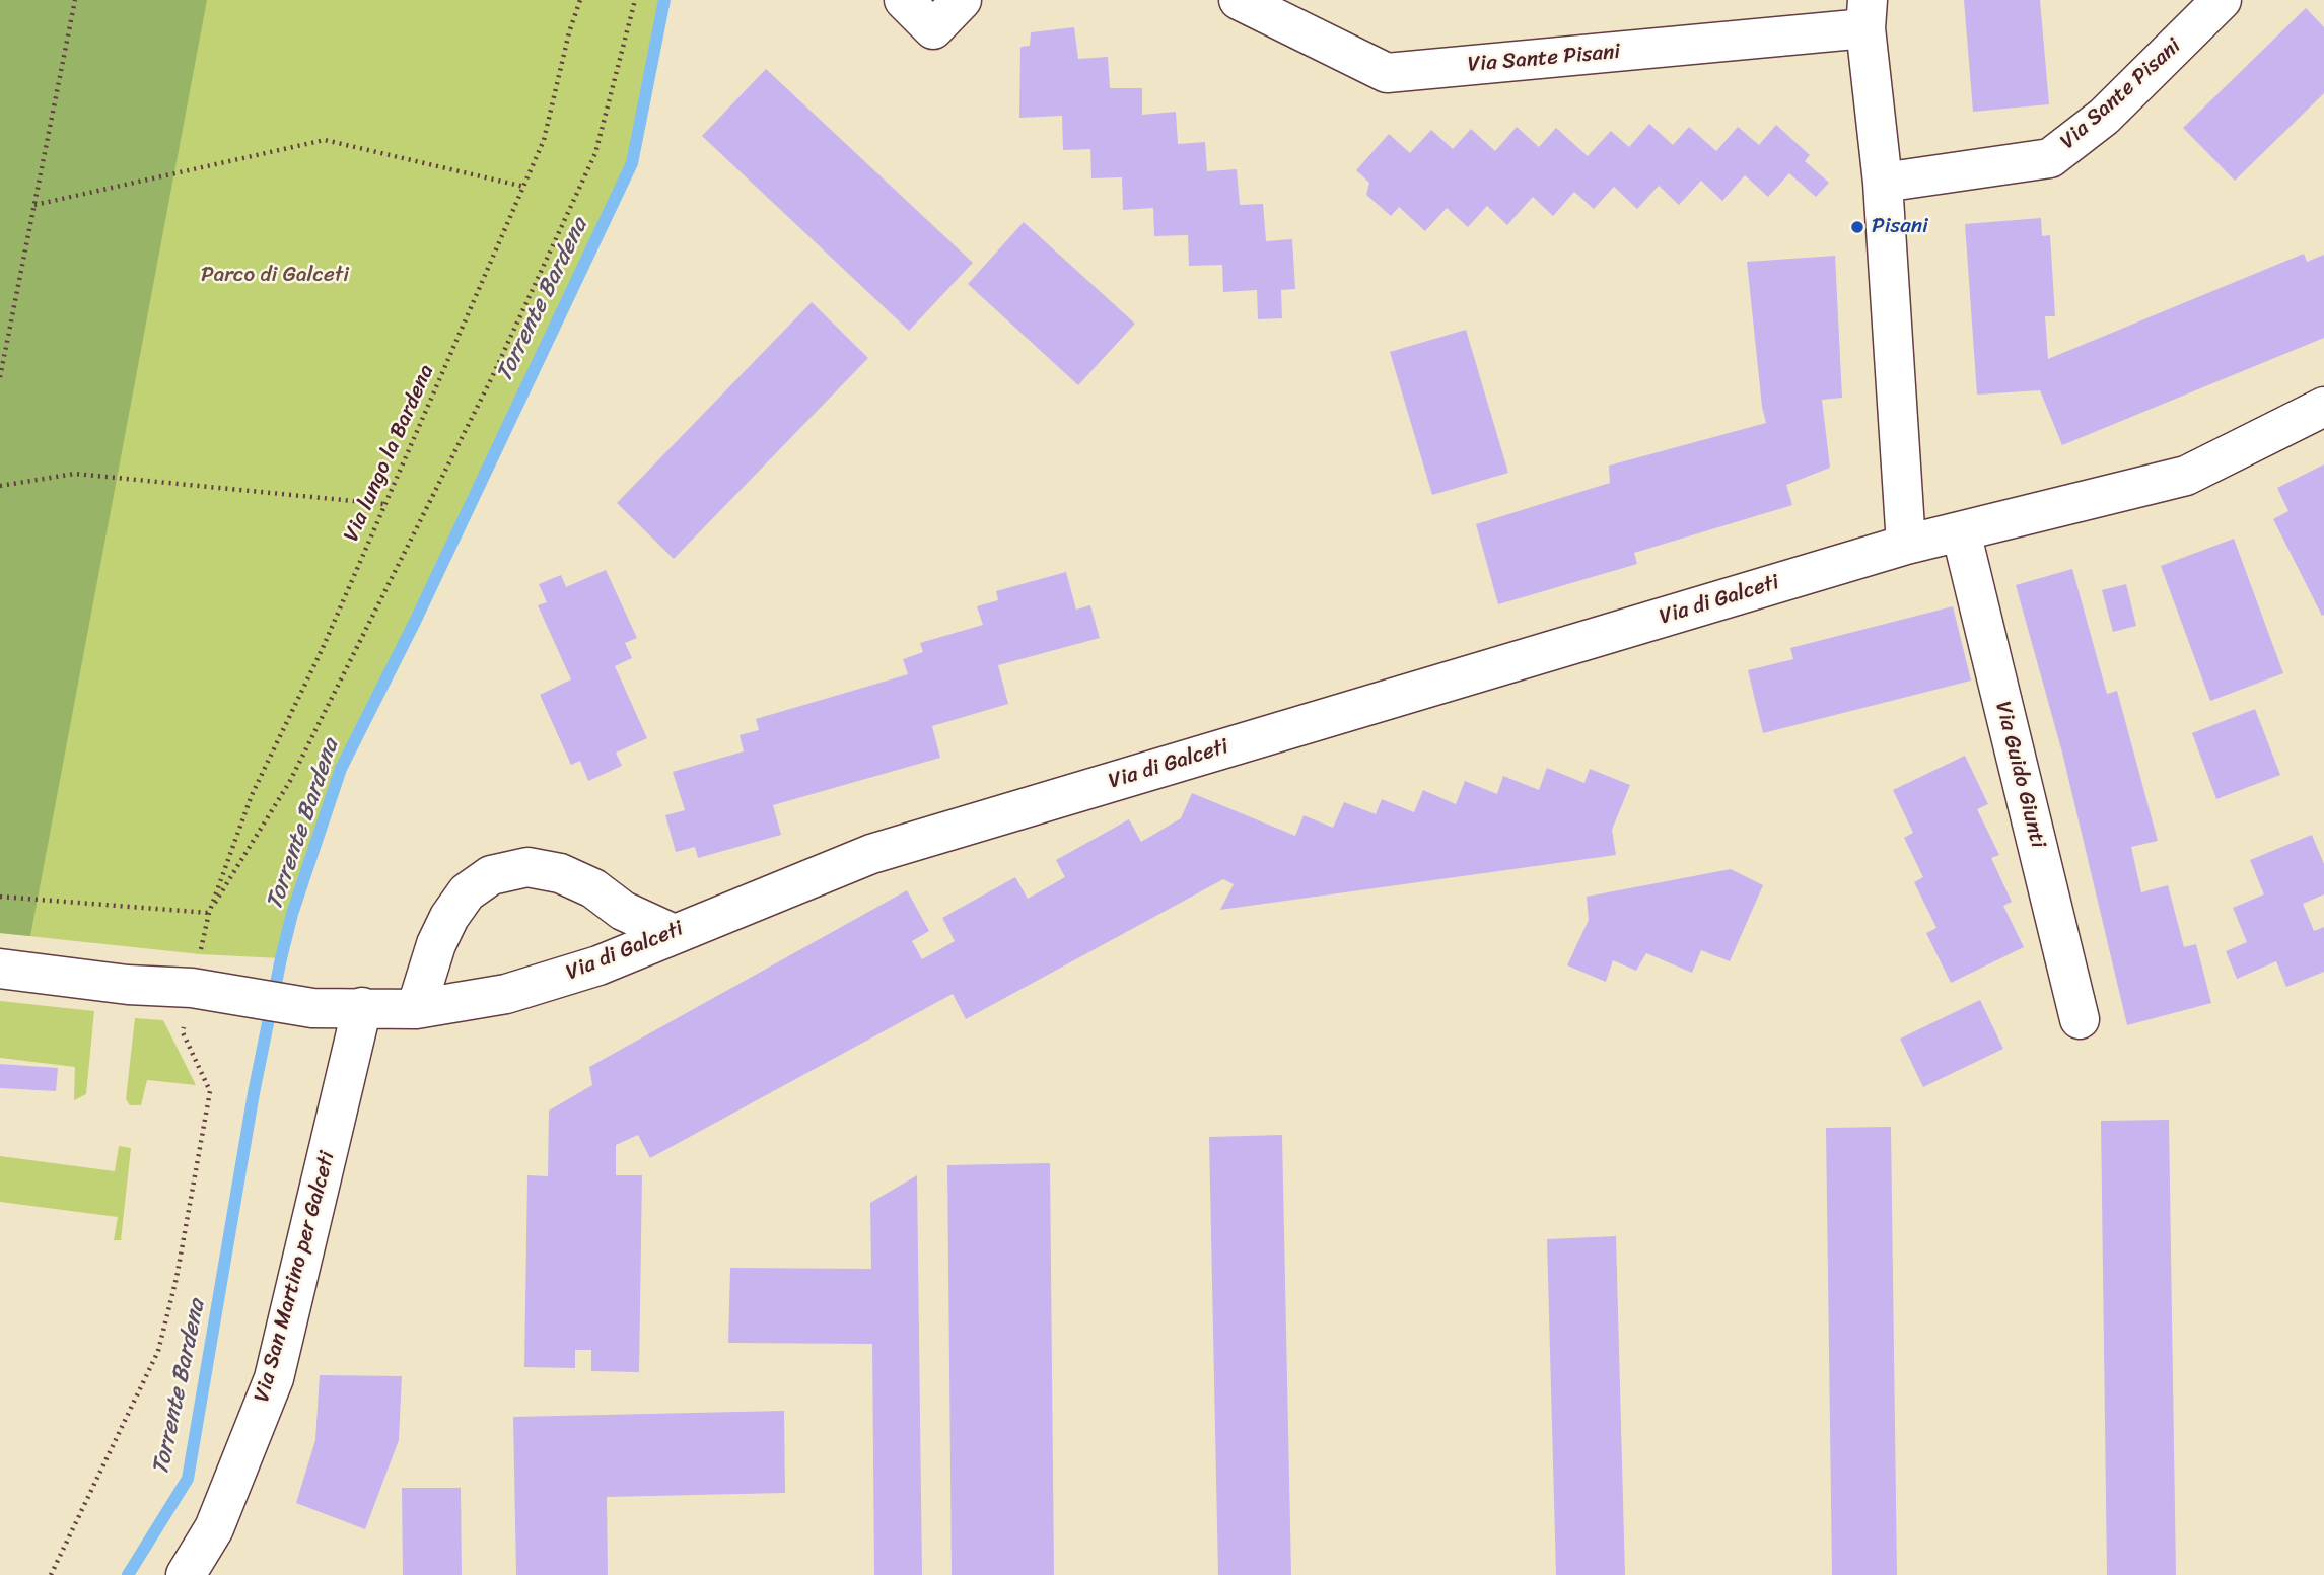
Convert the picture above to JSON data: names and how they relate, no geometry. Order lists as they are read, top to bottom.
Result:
{
  "streets": {
    "street": [
      "Via Sante Pisani",
      "Via di Galceti",
      "Via Guido Giunti",
      "Via San Martino per Galceti"
    ],
    "path": ["Via lungo la Bardena"]
  },
  "crossings": [
    ["Via Sante Pisani", "Via di Galceti"],
    ["Via di Galceti", "Via Guido Giunti"],
    ["Via di Galceti", "Via San Martino per Galceti"]
  ],
  "water": ["Torrente Bardena"],
  "parks": ["Parco di Galceti"],
  "places": ["Pisani"]
}
